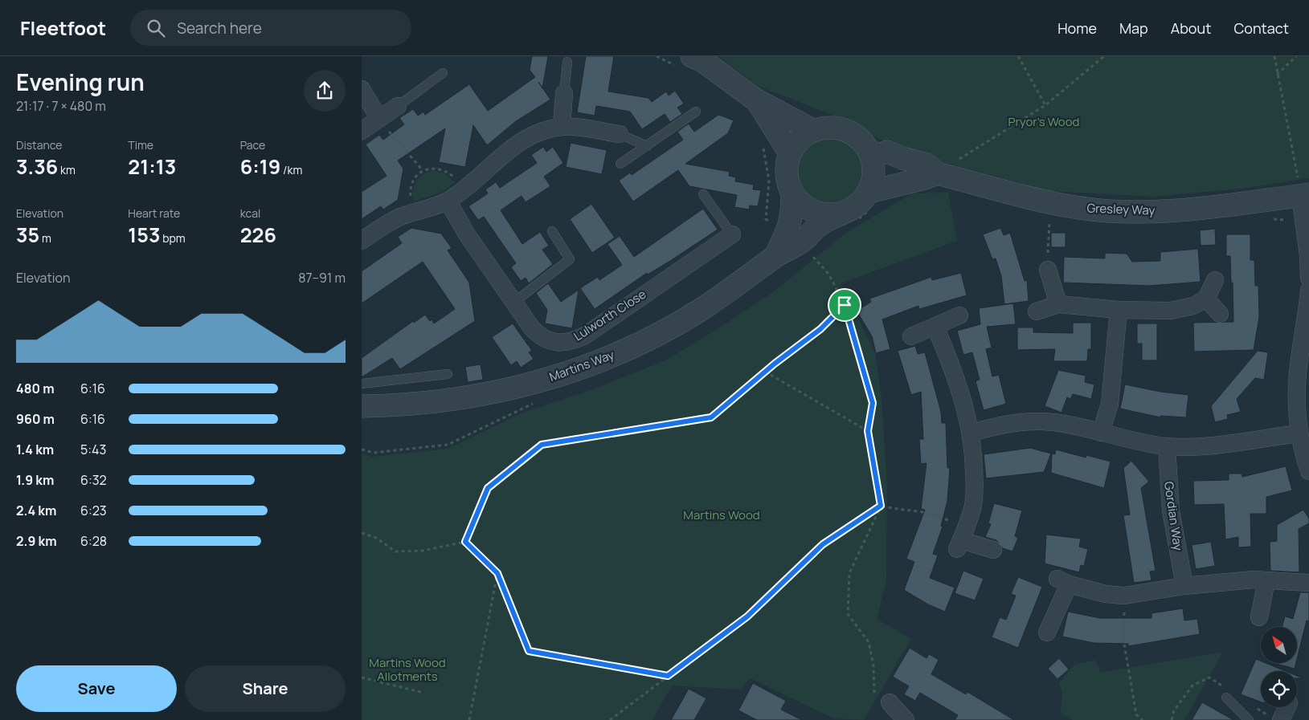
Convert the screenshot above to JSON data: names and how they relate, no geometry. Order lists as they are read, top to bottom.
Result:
{
  "streets": {
    "street": [
      "Gresley Way",
      "Lulworth Close",
      "Martins Way",
      "Gordian Way"
    ]
  },
  "crossings": [
    ["Gresley Way", "Martins Way"]
  ],
  "parks": ["Pryor's Wood", "Martins Wood", "Martins Wood Allotments"],
  "north": "top left",
  "page": {
    "header": "Fleetfoot",
    "search": "Search here",
    "nav": [
      "Home",
      "Map",
      "About",
      "Contact"
    ],
    "heading": ["Evening run", "21:17 · 7 × 480 m"],
    "stats": [
      ["Distance", "3.36 km"],
      ["Time", "21:13"],
      ["Pace", "6:19 /km"],
      ["Elevation", "35 m"],
      ["Heart rate", "153 bpm"],
      ["kcal", "226"]
    ],
    "chart": ["Elevation", "87–91 m"],
    "list": [
      {
        "name": "480 m",
        "note": "6:16"
      },
      {
        "name": "960 m",
        "note": "6:16"
      },
      {
        "name": "1.4 km",
        "note": "5:43"
      },
      {
        "name": "1.9 km",
        "note": "6:32"
      },
      {
        "name": "2.4 km",
        "note": "6:23"
      },
      {
        "name": "2.9 km",
        "note": "6:28"
      }
    ],
    "buttons": ["Save", "Share"]
  }
}
